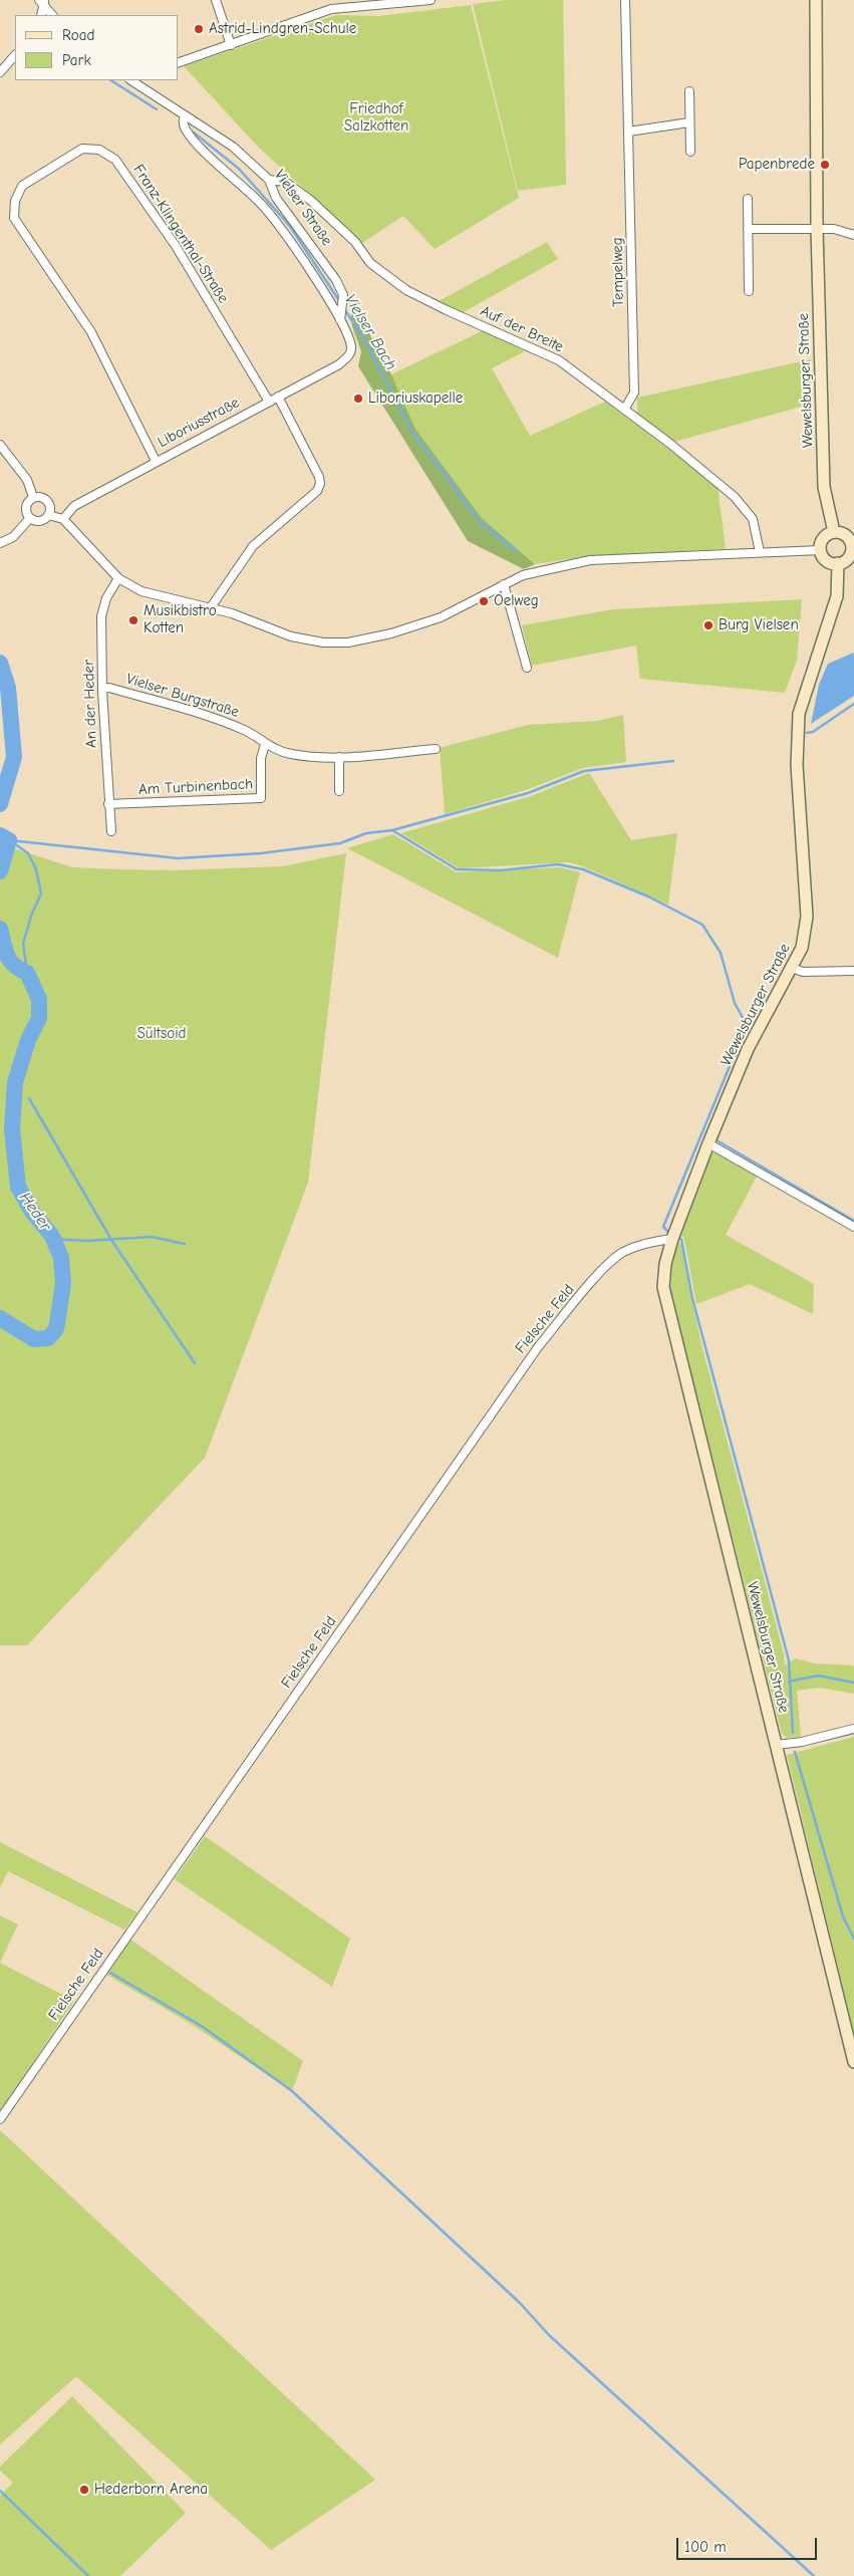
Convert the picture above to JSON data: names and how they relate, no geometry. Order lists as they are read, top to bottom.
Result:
{
  "streets": {
    "main road": ["Wewelsburger Straße"],
    "street": [
      "Vielser Straße",
      "Franz-Klingenthal-Straße",
      "Tempelweg",
      "Auf der Breite",
      "Liboriusstraße",
      "Vielser Burgstraße",
      "An der Heder",
      "Am Turbinenbach",
      "Fielsche Feld"
    ]
  },
  "crossings": [
    ["Vielser Straße", "Auf der Breite"],
    ["Vielser Straße", "Liboriusstraße"],
    ["Franz-Klingenthal-Straße", "Liboriusstraße"],
    ["Tempelweg", "Auf der Breite"],
    ["Wewelsburger Straße", "Fielsche Feld"],
    ["Vielser Burgstraße", "An der Heder"],
    ["Vielser Burgstraße", "Am Turbinenbach"],
    ["An der Heder", "Am Turbinenbach"]
  ],
  "water": ["Vielser Bach", "Heder"],
  "parks": ["Friedhof Salzkotten", "Sültsoid"],
  "places": [
    "Astrid-Lindgren-Schule",
    "Papenbrede",
    "Liboriuskapelle",
    "Oelweg",
    "Musikbistro Kotten",
    "Burg Vielsen",
    "Hederborn Arena"
  ],
  "legend": ["Road", "Park"],
  "scale_bar": "100 m"
}
